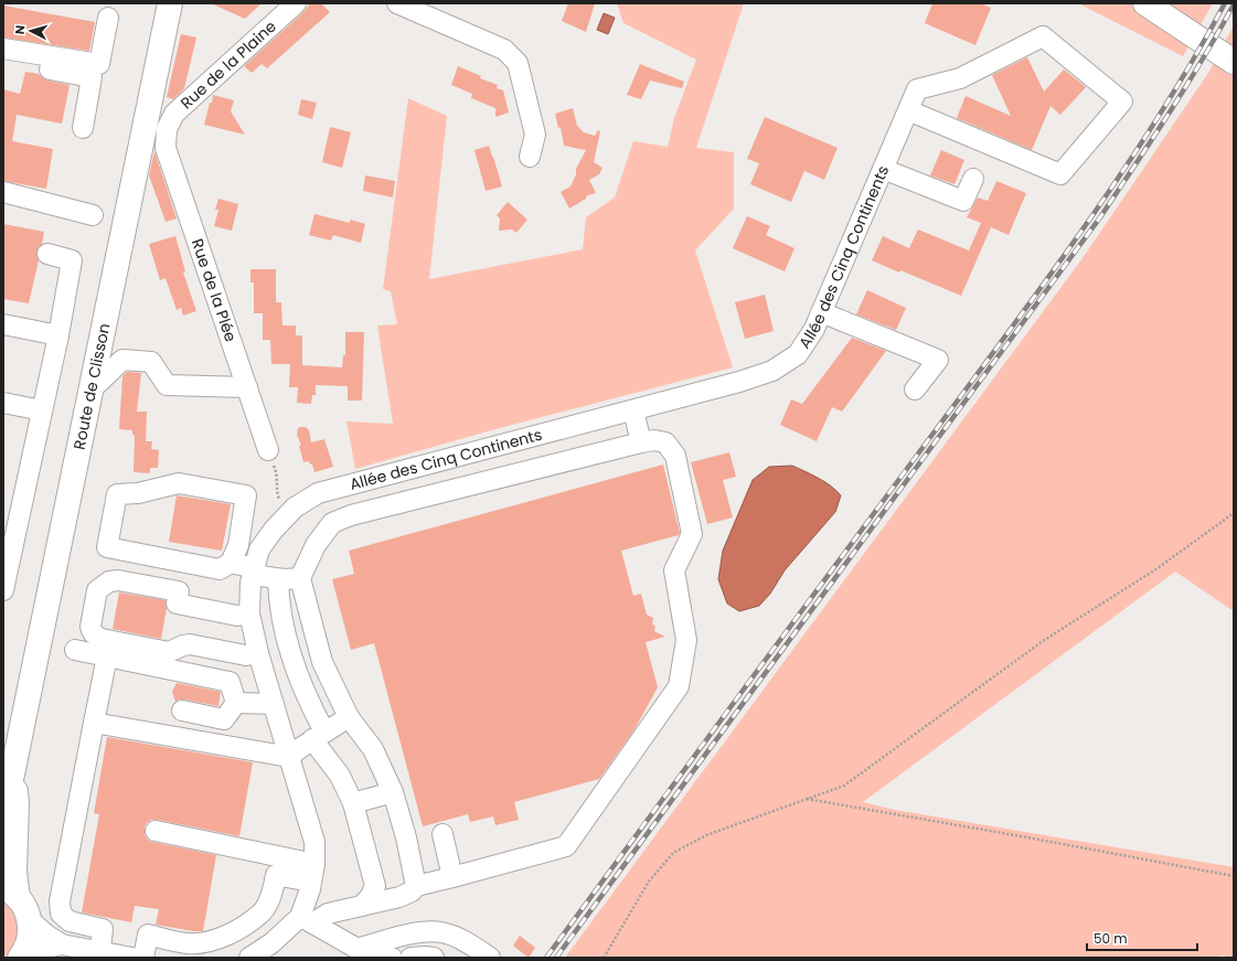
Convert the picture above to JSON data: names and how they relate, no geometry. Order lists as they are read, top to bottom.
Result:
{
  "streets": {
    "main road": ["Route de Clisson"],
    "street": ["Rue de la Plaine", "Allée des Cinq Continents", "Rue de la Plée"]
  },
  "crossings": [
    ["Rue de la Plaine", "Rue de la Plée"]
  ],
  "scale_bar": "50 m",
  "north": "left"
}
